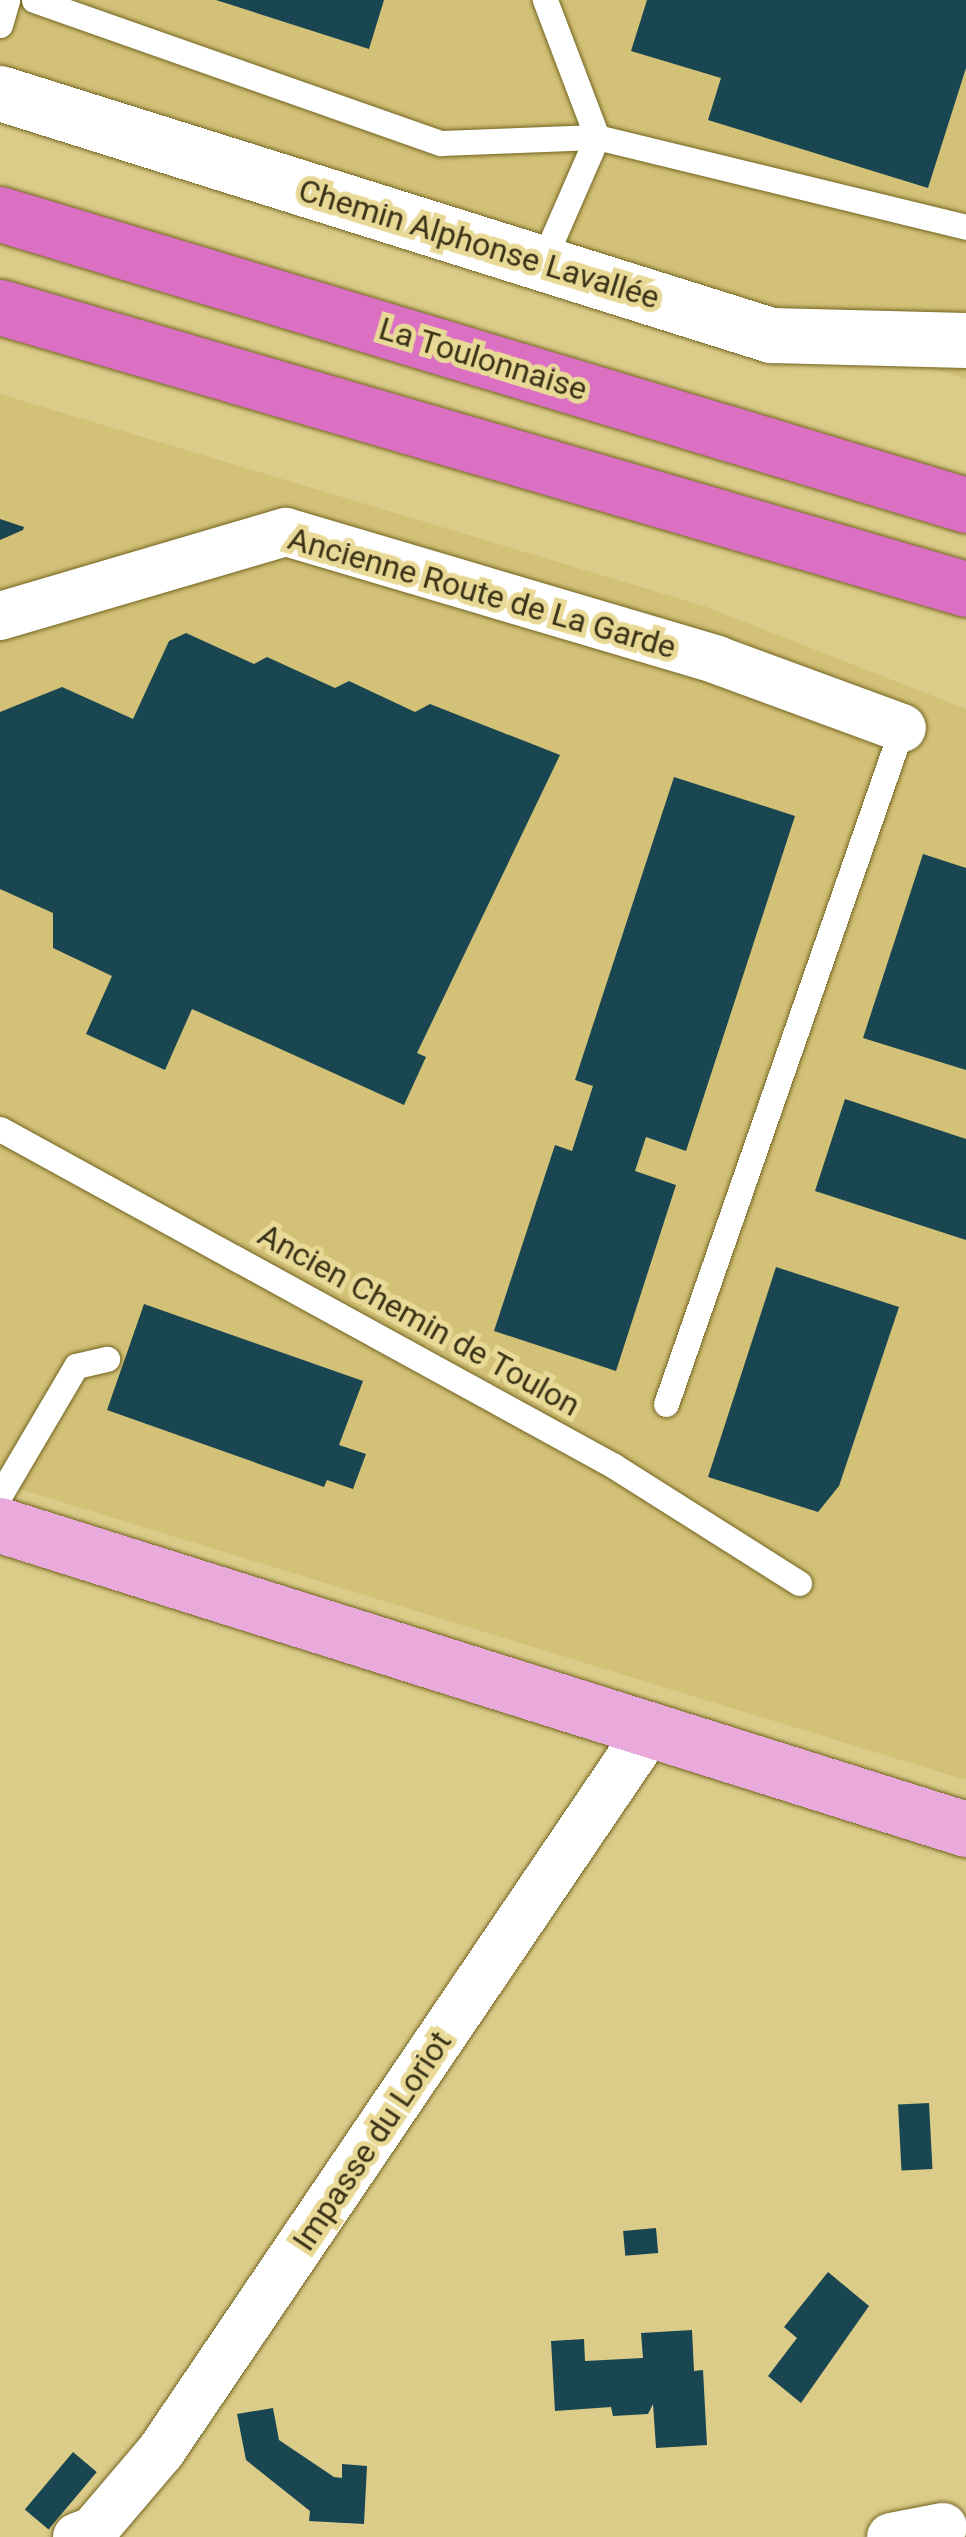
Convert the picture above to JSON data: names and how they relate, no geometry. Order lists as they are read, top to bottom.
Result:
{
  "streets": {
    "highway": ["La Toulonnaise"],
    "street": ["Chemin Alphonse Lavallée", "Ancienne Route de La Garde", "Impasse du Loriot"],
    "lane": ["Ancien Chemin de Toulon"]
  }
}
